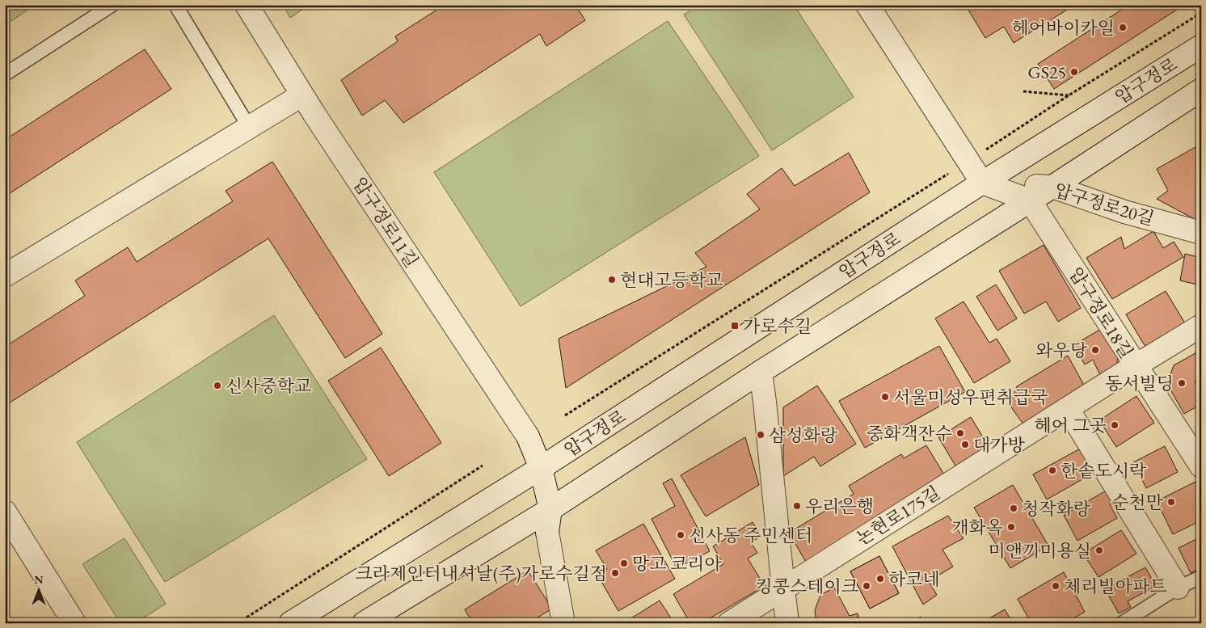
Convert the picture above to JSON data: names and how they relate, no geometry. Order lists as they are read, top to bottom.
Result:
{
  "streets": {
    "street": [
      "압구정로",
      "압구정로20길",
      "압구정로11길",
      "압구정로18길",
      "논현로175길"
    ]
  },
  "crossings": [
    ["압구정로", "압구정로20길"],
    ["압구정로", "압구정로11길"],
    ["압구정로", "압구정로18길"],
    ["압구정로18길", "논현로175길"]
  ],
  "places": {
    "other": [
      "헤어바이카일",
      "GS25",
      "현대고등학교",
      "와우당",
      "동서빌딩",
      "신사중학교",
      "서울미성우편취급국",
      "헤어 그곳",
      "중화객잔수",
      "삼성화랑",
      "대가방",
      "한솥도시락",
      "순천만",
      "우리은행",
      "청작화랑",
      "개화옥",
      "신사동 주민센터",
      "미앤끼미용실",
      "망고 코리아",
      "크라제인터내셔날(주)가로수길점",
      "하코네",
      "킹콩스테이크",
      "체리빌아파트"
    ],
    "transit": ["가로수길"]
  },
  "north": "top"
}
